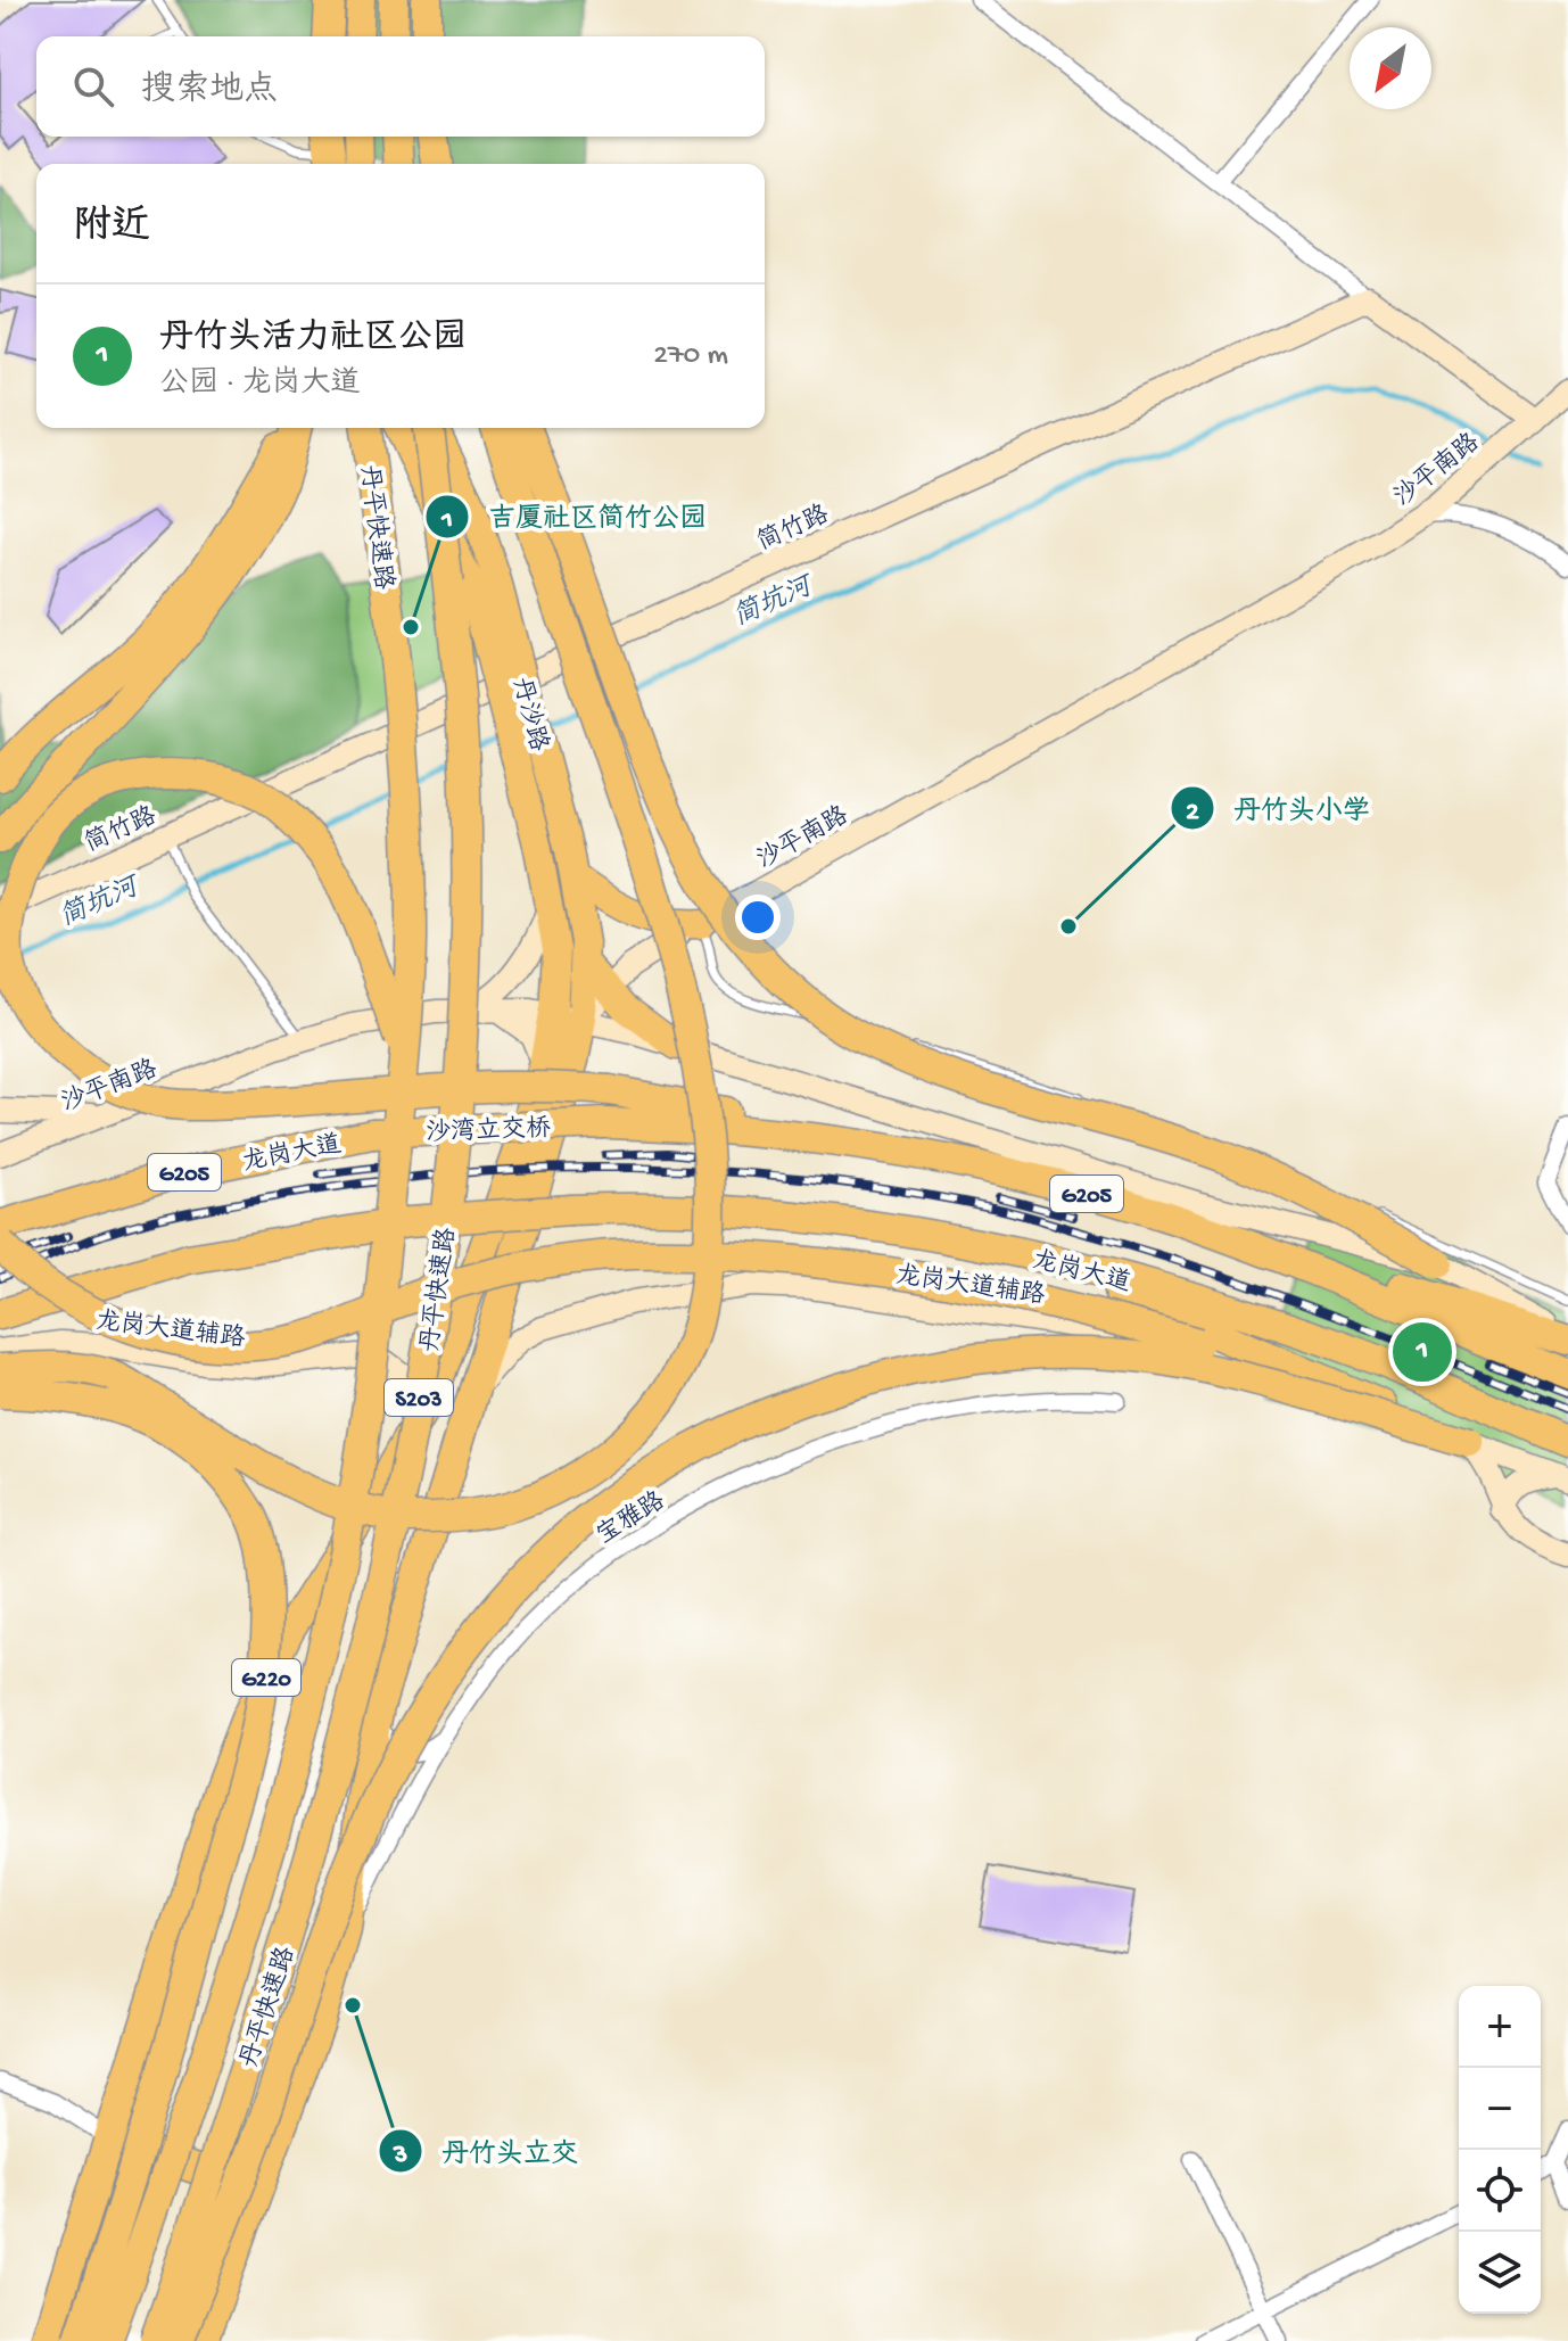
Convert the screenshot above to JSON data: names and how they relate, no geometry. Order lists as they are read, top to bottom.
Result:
{
  "streets": {
    "highway": [
      "丹平快速路",
      "沙湾立交桥",
      "龙岗大道",
      "G205",
      "S203",
      "G220"
    ],
    "main road": [
      "沙平南路",
      "简竹路",
      "丹沙路",
      "龙岗大道辅路"
    ],
    "street": ["宝雅路"]
  },
  "crossings": [
    ["沙平南路", "丹沙路"],
    ["沙平南路", "G220"],
    ["丹沙路", "G220"],
    ["沙湾立交桥", "龙岗大道"],
    ["沙湾立交桥", "G205"],
    ["龙岗大道辅路", "G220"]
  ],
  "water": ["简坑河"],
  "places": ["吉厦社区简竹公园", "丹竹头小学", "丹竹头立交"],
  "north": "bottom left",
  "page": {
    "search": "搜索地点",
    "heading": "附近",
    "list": [
      {
        "mark": "1",
        "name": "丹竹头活力社区公园",
        "note": "公园 · 龙岗大道",
        "value": "270 m"
      }
    ],
    "pins": "1",
    "map_buttons": ["+", "−"]
  }
}
